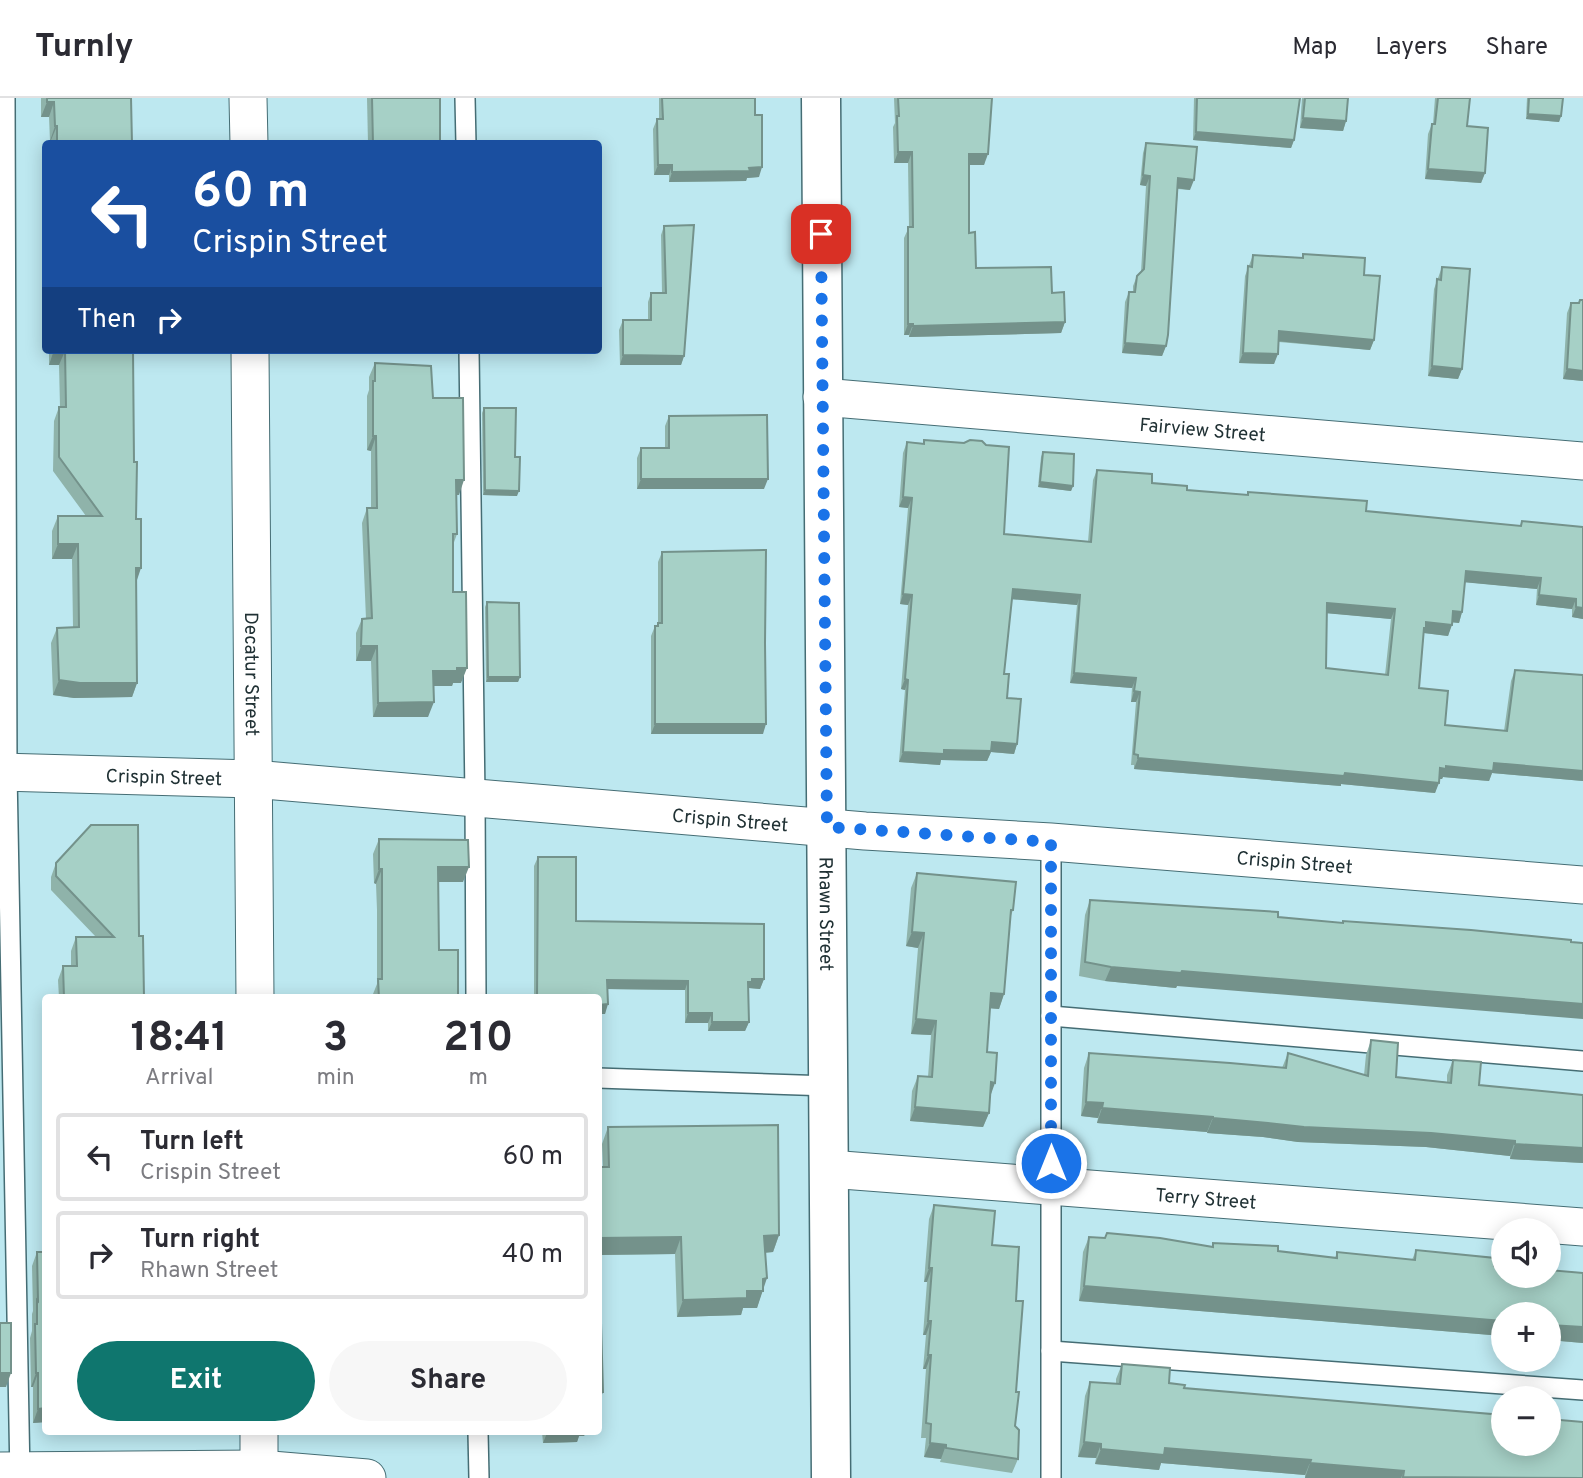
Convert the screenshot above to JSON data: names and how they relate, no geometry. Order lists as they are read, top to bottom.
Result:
{
  "streets": {
    "main road": ["Rhawn Street"],
    "street": [
      "Fairview Street",
      "Decatur Street",
      "Crispin Street",
      "Terry Street"
    ]
  },
  "crossings": [
    ["Fairview Street", "Rhawn Street"],
    ["Decatur Street", "Crispin Street"],
    ["Crispin Street", "Rhawn Street"],
    ["Rhawn Street", "Terry Street"]
  ],
  "page": {
    "header": "Turnly",
    "nav": ["Map", "Layers", "Share"],
    "turn": ["60 m", "Crispin Street"],
    "then": "Then",
    "eta": [
      "18:41",
      "Arrival",
      "3",
      "min",
      "210",
      "m"
    ],
    "list": [
      {
        "name": "Turn left",
        "note": "Crispin Street",
        "value": "60 m"
      },
      {
        "name": "Turn right",
        "note": "Rhawn Street",
        "value": "40 m"
      }
    ],
    "map_buttons": ["+", "−"],
    "buttons": ["Exit", "Share"]
  }
}
